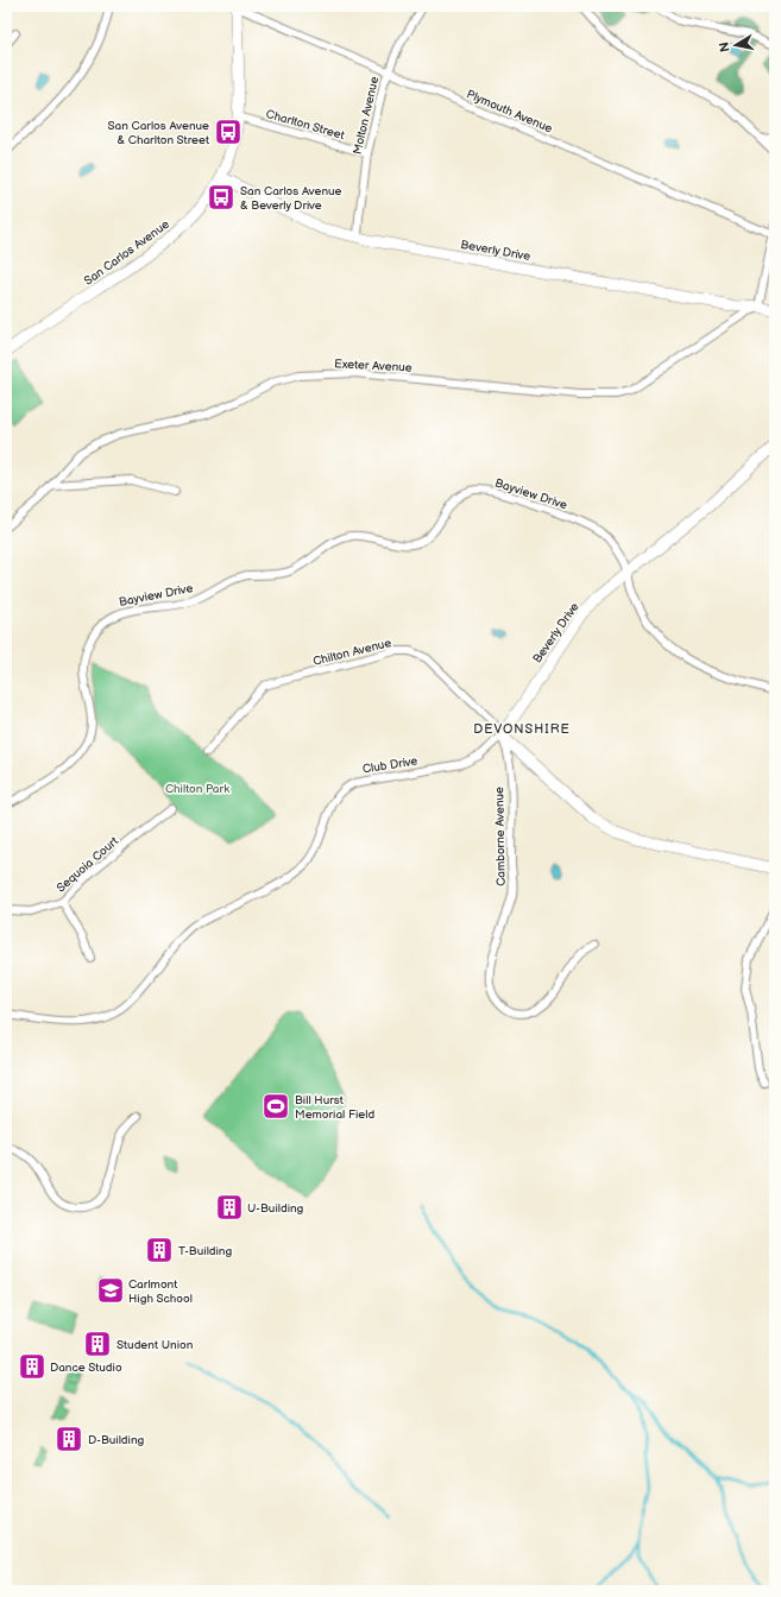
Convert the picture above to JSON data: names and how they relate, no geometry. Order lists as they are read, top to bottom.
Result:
{
  "streets": {
    "street": [
      "Plymouth Avenue",
      "Molton Avenue",
      "Charlton Street",
      "Beverly Drive",
      "San Carlos Avenue",
      "Exeter Avenue",
      "Bayview Drive",
      "Chilton Avenue",
      "Club Drive",
      "Camborne Avenue",
      "Sequoia Court"
    ]
  },
  "crossings": [
    ["Plymouth Avenue", "Molton Avenue"],
    ["Plymouth Avenue", "San Carlos Avenue"],
    ["Molton Avenue", "Charlton Street"],
    ["Molton Avenue", "Beverly Drive"],
    ["Charlton Street", "San Carlos Avenue"],
    ["Beverly Drive", "San Carlos Avenue"],
    ["Beverly Drive", "Exeter Avenue"],
    ["Beverly Drive", "Bayview Drive"],
    ["Beverly Drive", "Chilton Avenue"],
    ["Beverly Drive", "Club Drive"],
    ["Beverly Drive", "Camborne Avenue"],
    ["Chilton Avenue", "Club Drive"],
    ["Chilton Avenue", "Camborne Avenue"],
    ["Club Drive", "Camborne Avenue"]
  ],
  "districts": ["DEVONSHIRE"],
  "parks": ["Chilton Park"],
  "places": {
    "bus stop": ["San Carlos Avenue & Charlton Street", "San Carlos Avenue & Beverly Drive"],
    "sports": ["Bill Hurst Memorial Field"],
    "building": [
      "U-Building",
      "T-Building",
      "Student Union",
      "Dance Studio",
      "D-Building"
    ],
    "school or university": ["Carlmont High School"]
  },
  "north": "left"
}
